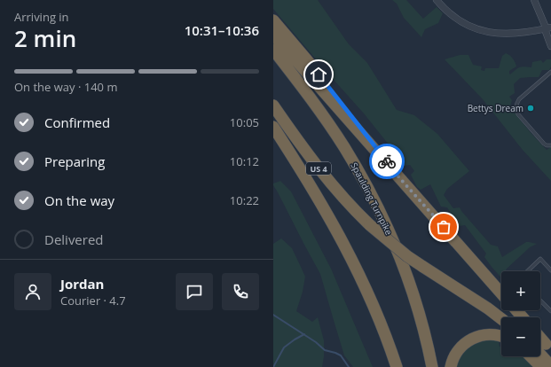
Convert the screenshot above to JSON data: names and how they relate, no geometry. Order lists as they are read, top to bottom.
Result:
{
  "streets": {
    "highway": ["US 4", "Spaulding Turnpike"]
  },
  "places": ["Bettys Dream"],
  "page": {
    "heading": ["2 min", "Arriving in", "10:31–10:36"],
    "panel": ["Jordan", "Courier · 4.7"],
    "bar": "On the way · 140 m",
    "list": [
      ["Confirmed", "10:05"],
      ["Preparing", "10:12"],
      ["On the way", "10:22"],
      "Delivered"
    ],
    "map_buttons": ["+", "−"]
  }
}
